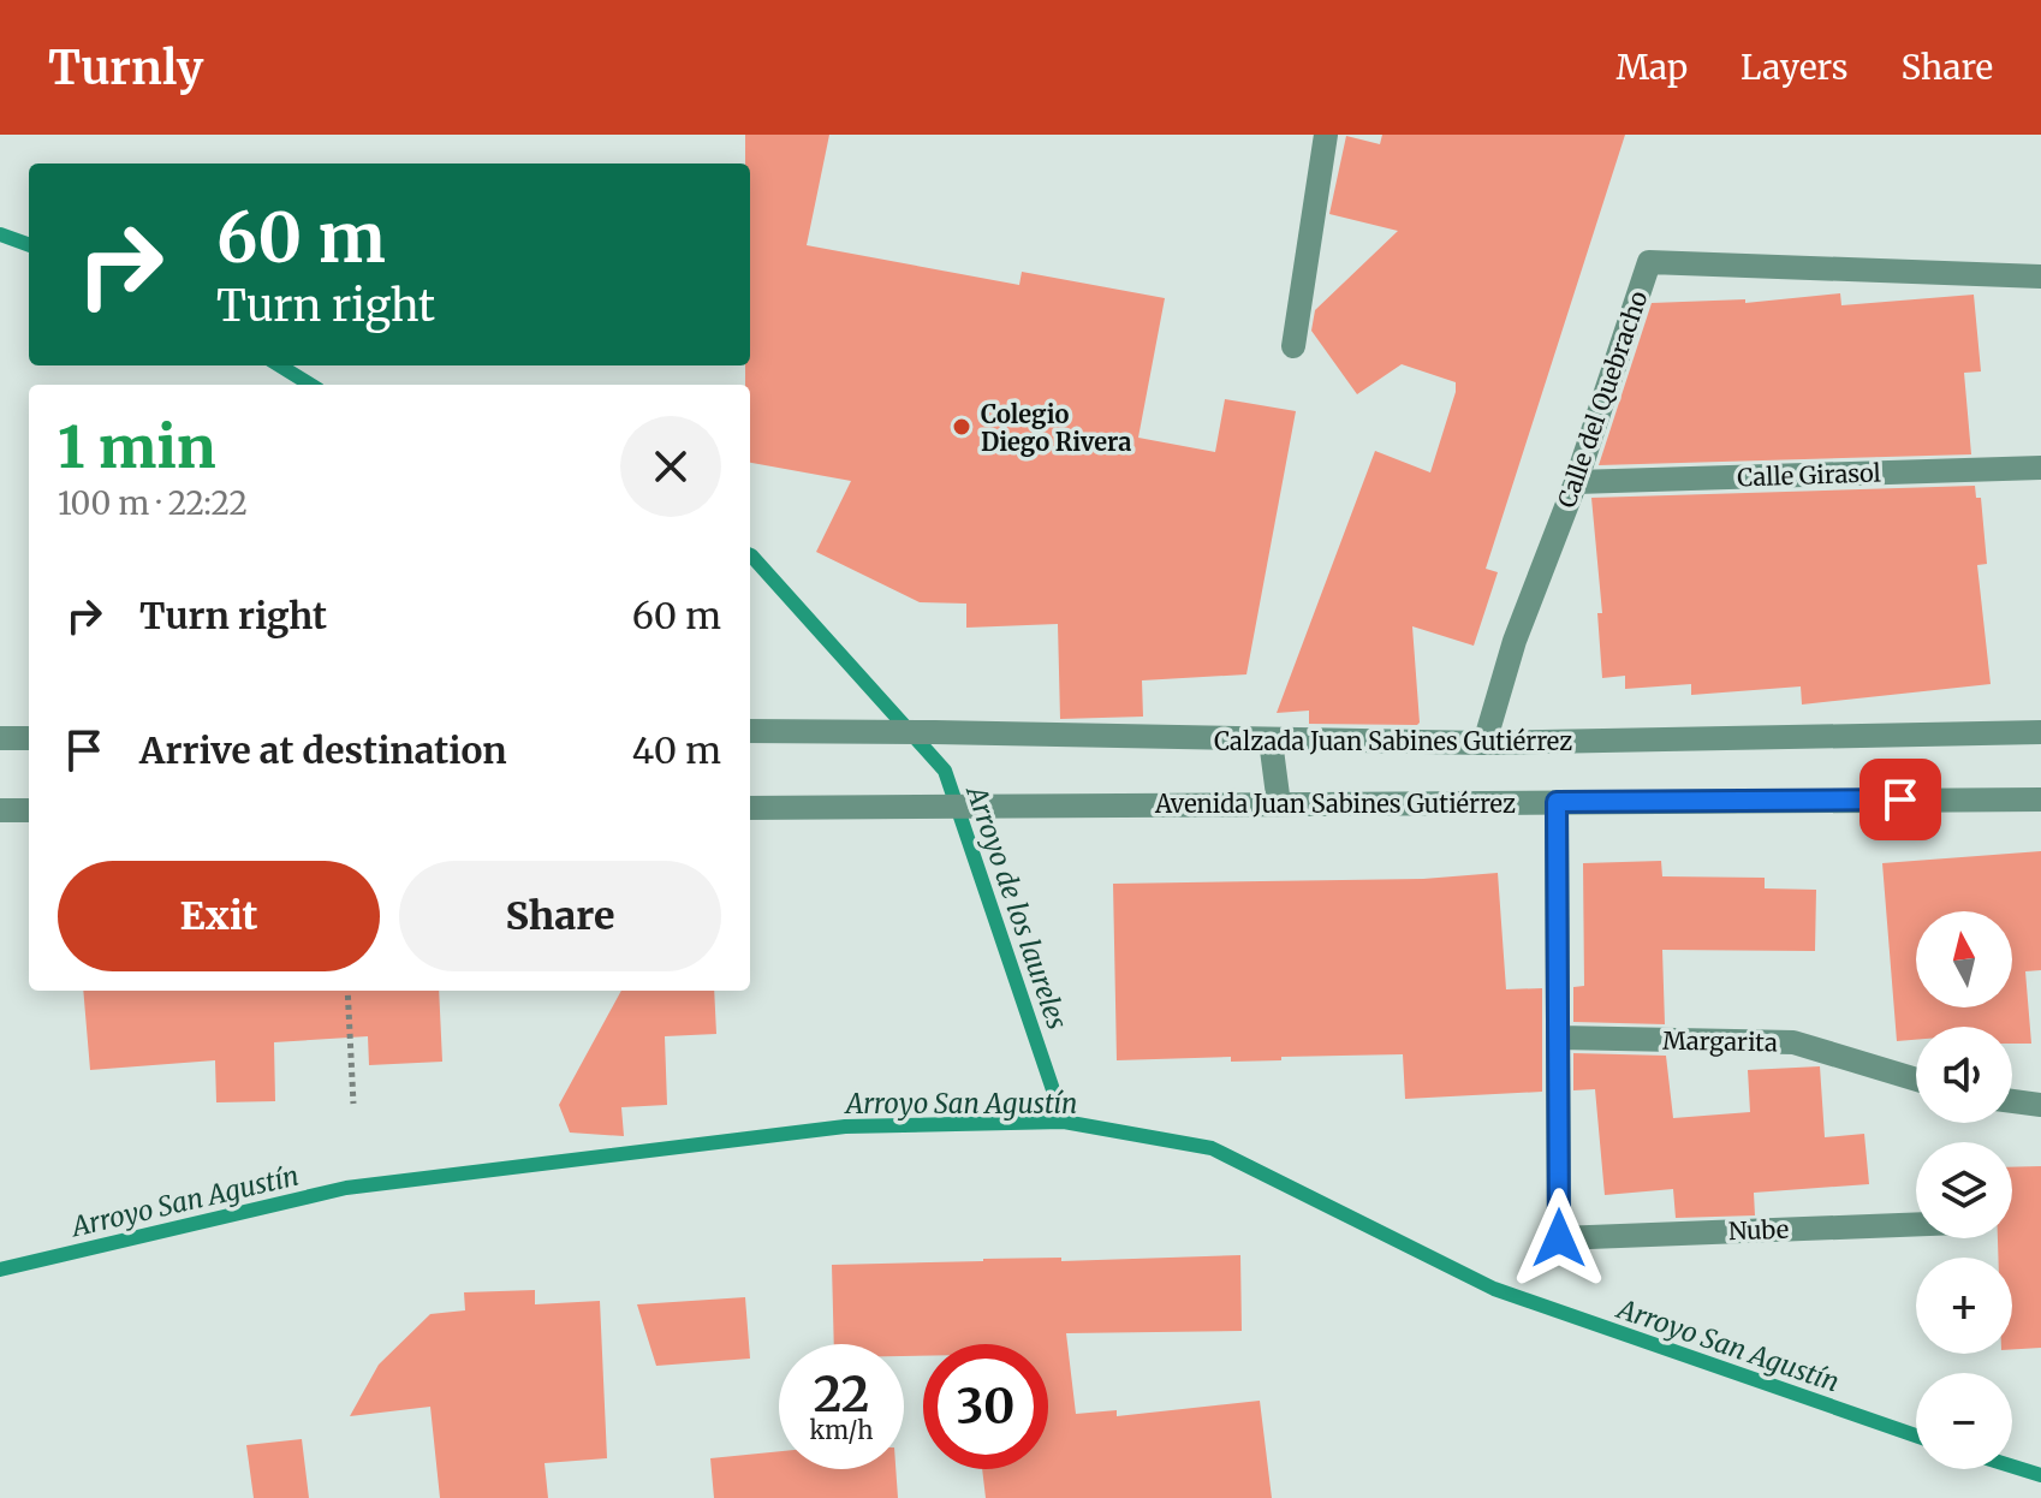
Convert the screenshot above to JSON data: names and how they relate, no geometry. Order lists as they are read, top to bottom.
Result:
{
  "streets": {
    "street": [
      "Calle del Quebracho",
      "Calle Girasol",
      "Calzada Juan Sabines Gutiérrez",
      "Avenida Juan Sabines Gutiérrez",
      "Margarita",
      "Nube"
    ]
  },
  "crossings": [
    ["Calle del Quebracho", "Calle Girasol"],
    ["Calle del Quebracho", "Calzada Juan Sabines Gutiérrez"],
    ["Margarita", "Nube"]
  ],
  "water": ["Arroyo de los laureles", "Arroyo San Agustín"],
  "places": ["Colegio Diego Rivera"],
  "north": "top",
  "page": {
    "header": "Turnly",
    "nav": ["Map", "Layers", "Share"],
    "turn": ["60 m", "Turn right"],
    "heading": ["1 min", "100 m · 22:22"],
    "list": [
      {
        "name": "Turn right",
        "value": "60 m"
      },
      {
        "name": "Arrive at destination",
        "value": "40 m"
      }
    ],
    "buttons": ["Exit", "Share"],
    "map_buttons": ["+", "−"],
    "speed": "22 km/h",
    "limit": "30"
  }
}
